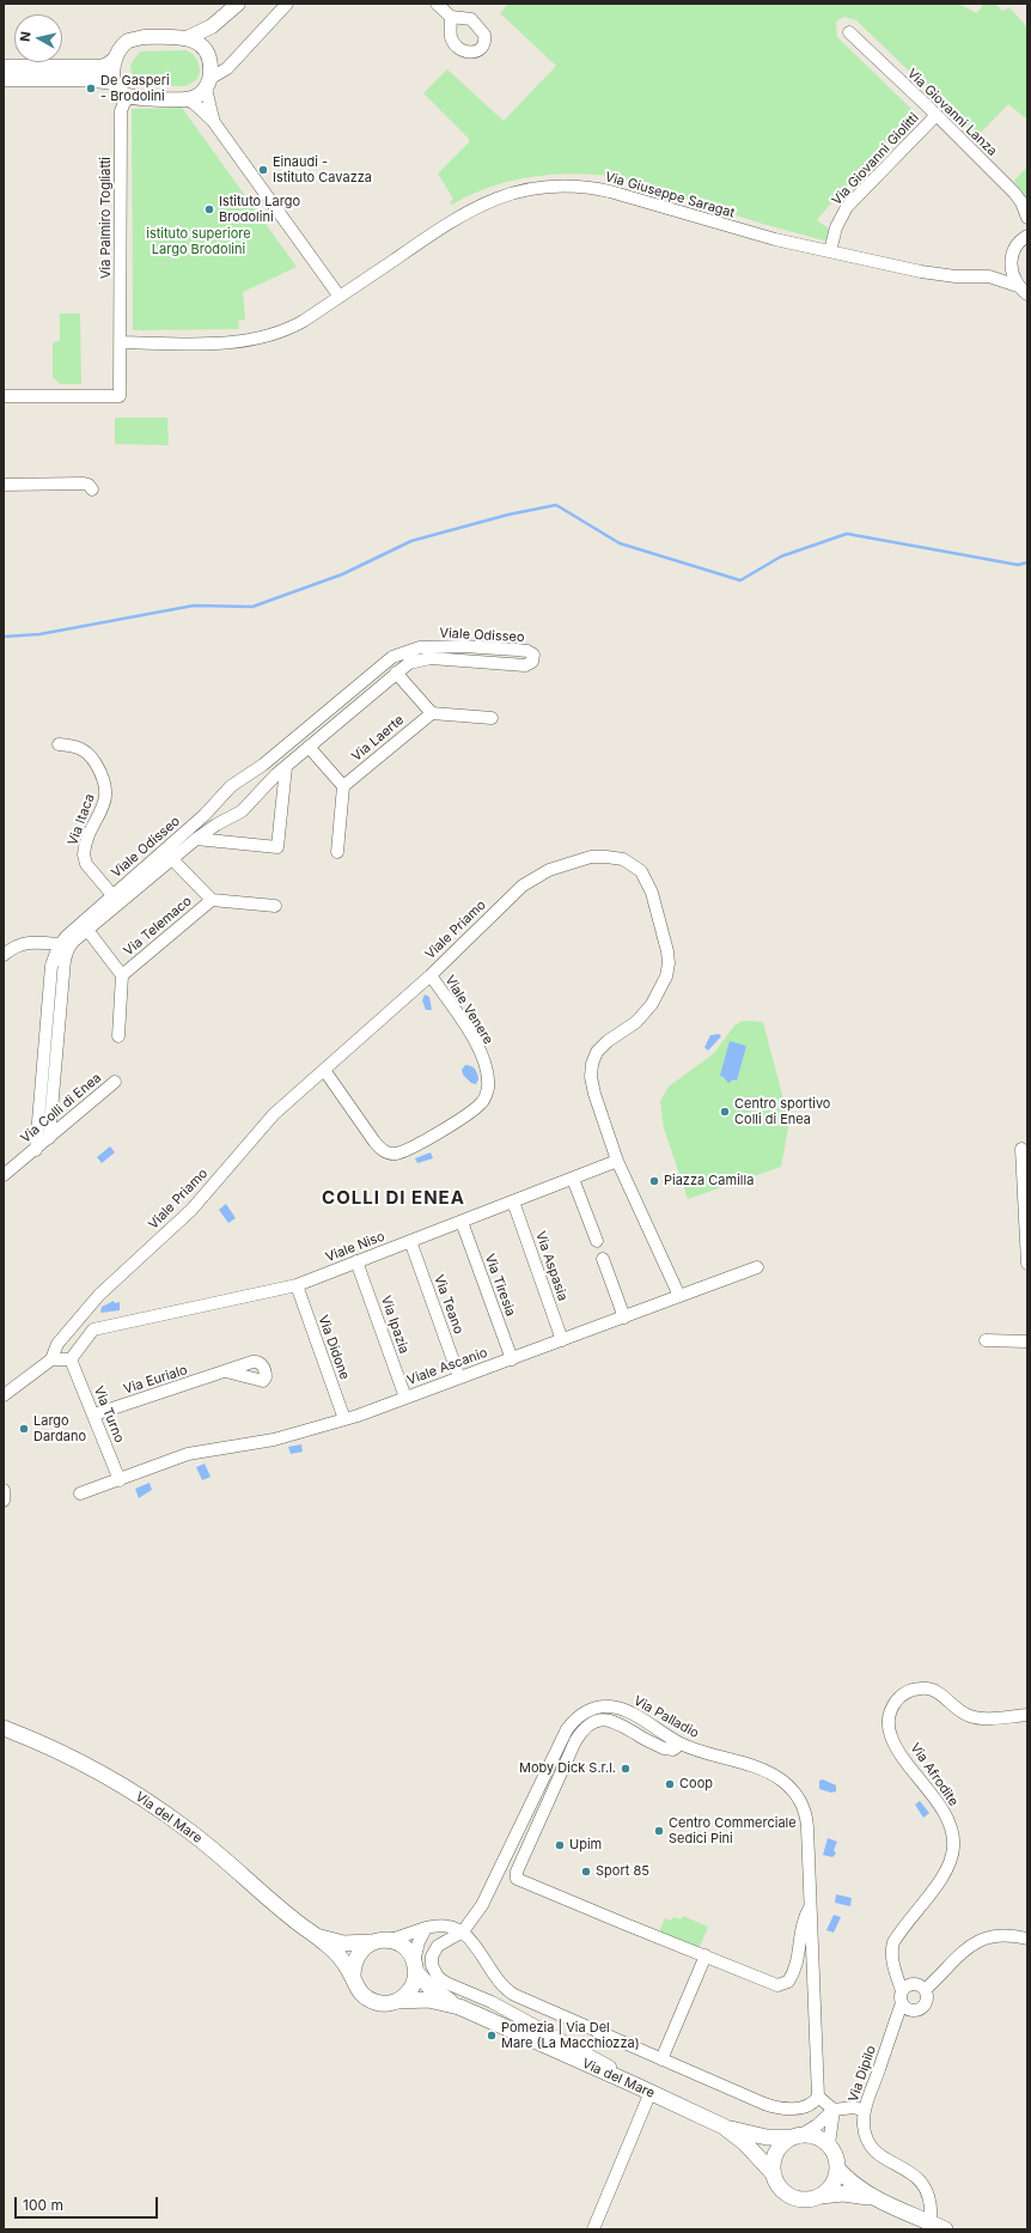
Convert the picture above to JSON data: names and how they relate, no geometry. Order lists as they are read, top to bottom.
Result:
{
  "streets": {
    "main road": ["Via del Mare"],
    "street": [
      "Via Giovanni Lanza",
      "Via Giovanni Giolitti",
      "Via Giuseppe Saragat",
      "Via Palmiro Togliatti",
      "Viale Odisseo",
      "Via Laerte",
      "Via Itaca",
      "Via Telemaco",
      "Viale Priamo",
      "Viale Venere",
      "Via Colli di Enea",
      "Viale Niso",
      "Via Aspasia",
      "Via Tiresia",
      "Via Teano",
      "Via Ipazia",
      "Via Didone",
      "Viale Ascanio",
      "Via Eurialo",
      "Via Turno",
      "Via Palladio",
      "Via Afrodite",
      "Via Dipilo"
    ]
  },
  "crossings": [
    ["Via Giovanni Lanza", "Via Giovanni Giolitti"],
    ["Via Giovanni Giolitti", "Via Giuseppe Saragat"],
    ["Via Giuseppe Saragat", "Via Palmiro Togliatti"],
    ["Viale Odisseo", "Via Itaca"],
    ["Viale Odisseo", "Via Telemaco"],
    ["Viale Odisseo", "Via Colli di Enea"],
    ["Viale Priamo", "Viale Venere"],
    ["Viale Priamo", "Viale Niso"],
    ["Viale Niso", "Via Aspasia"],
    ["Viale Niso", "Via Tiresia"],
    ["Viale Niso", "Via Teano"],
    ["Viale Niso", "Via Ipazia"],
    ["Viale Niso", "Via Didone"],
    ["Via Aspasia", "Viale Ascanio"],
    ["Via Tiresia", "Viale Ascanio"],
    ["Via Teano", "Viale Ascanio"],
    ["Via Ipazia", "Viale Ascanio"],
    ["Via Didone", "Viale Ascanio"],
    ["Viale Ascanio", "Via Turno"],
    ["Via Eurialo", "Via Turno"],
    ["Via Palladio", "Via del Mare"],
    ["Via Afrodite", "Via Dipilo"]
  ],
  "districts": ["COLLI DI ENEA"],
  "parks": ["istituto superiore Largo Brodolini"],
  "places": [
    "De Gasperi - Brodolini",
    "Einaudi - Istituto Cavazza",
    "Istituto Largo Brodolini",
    "Centro sportivo Colli di Enea",
    "Piazza Camilla",
    "Largo Dardano",
    "Moby Dick S.r.l.",
    "Coop",
    "Centro Commerciale Sedici Pini",
    "Upim",
    "Sport 85",
    "Pomezia | Via Del Mare (La Macchiozza)"
  ],
  "scale_bar": "100 m",
  "north": "left"
}
